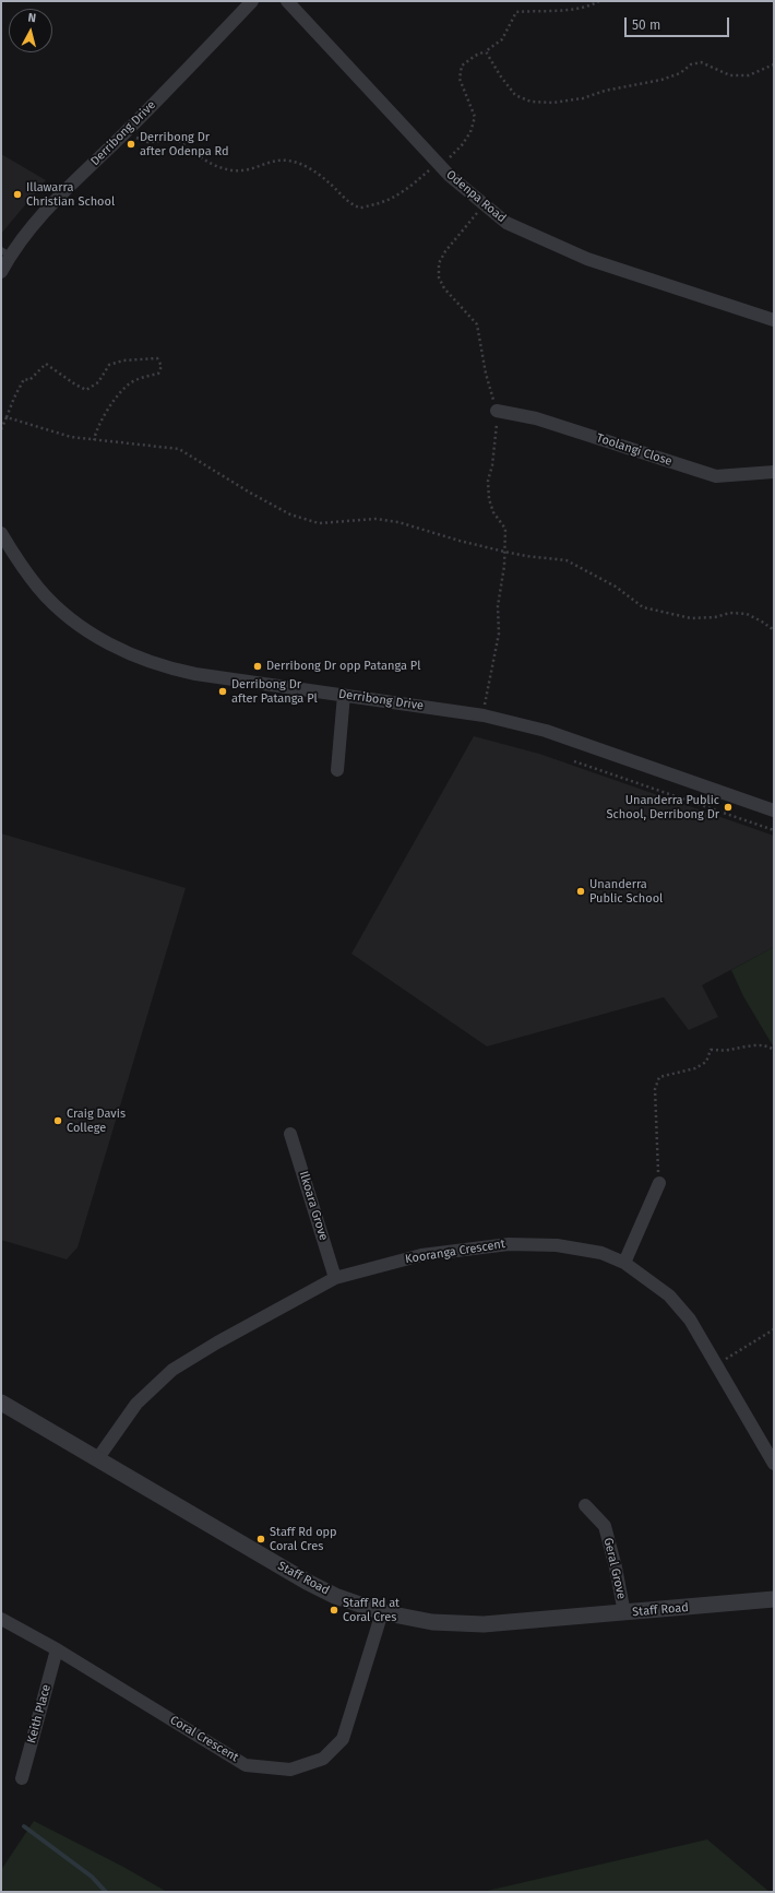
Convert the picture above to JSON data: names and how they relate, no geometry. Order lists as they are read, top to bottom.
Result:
{
  "streets": {
    "street": [
      "Derribong Drive",
      "Odenpa Road",
      "Toolangi Close",
      "Ilkoara Grove",
      "Kooranga Crescent",
      "Geral Grove",
      "Staff Road",
      "Keith Place",
      "Coral Crescent"
    ]
  },
  "crossings": [
    ["Ilkoara Grove", "Kooranga Crescent"],
    ["Kooranga Crescent", "Staff Road"],
    ["Geral Grove", "Staff Road"],
    ["Staff Road", "Coral Crescent"],
    ["Keith Place", "Coral Crescent"]
  ],
  "places": [
    "Derribong Dr after Odenpa Rd",
    "Illawarra Christian School",
    "Derribong Dr opp Patanga Pl",
    "Derribong Dr after Patanga Pl",
    "Unanderra Public School, Derribong Dr",
    "Unanderra Public School",
    "Craig Davis College",
    "Staff Rd opp Coral Cres",
    "Staff Rd at Coral Cres"
  ],
  "scale_bar": "50 m",
  "north": "top"
}
